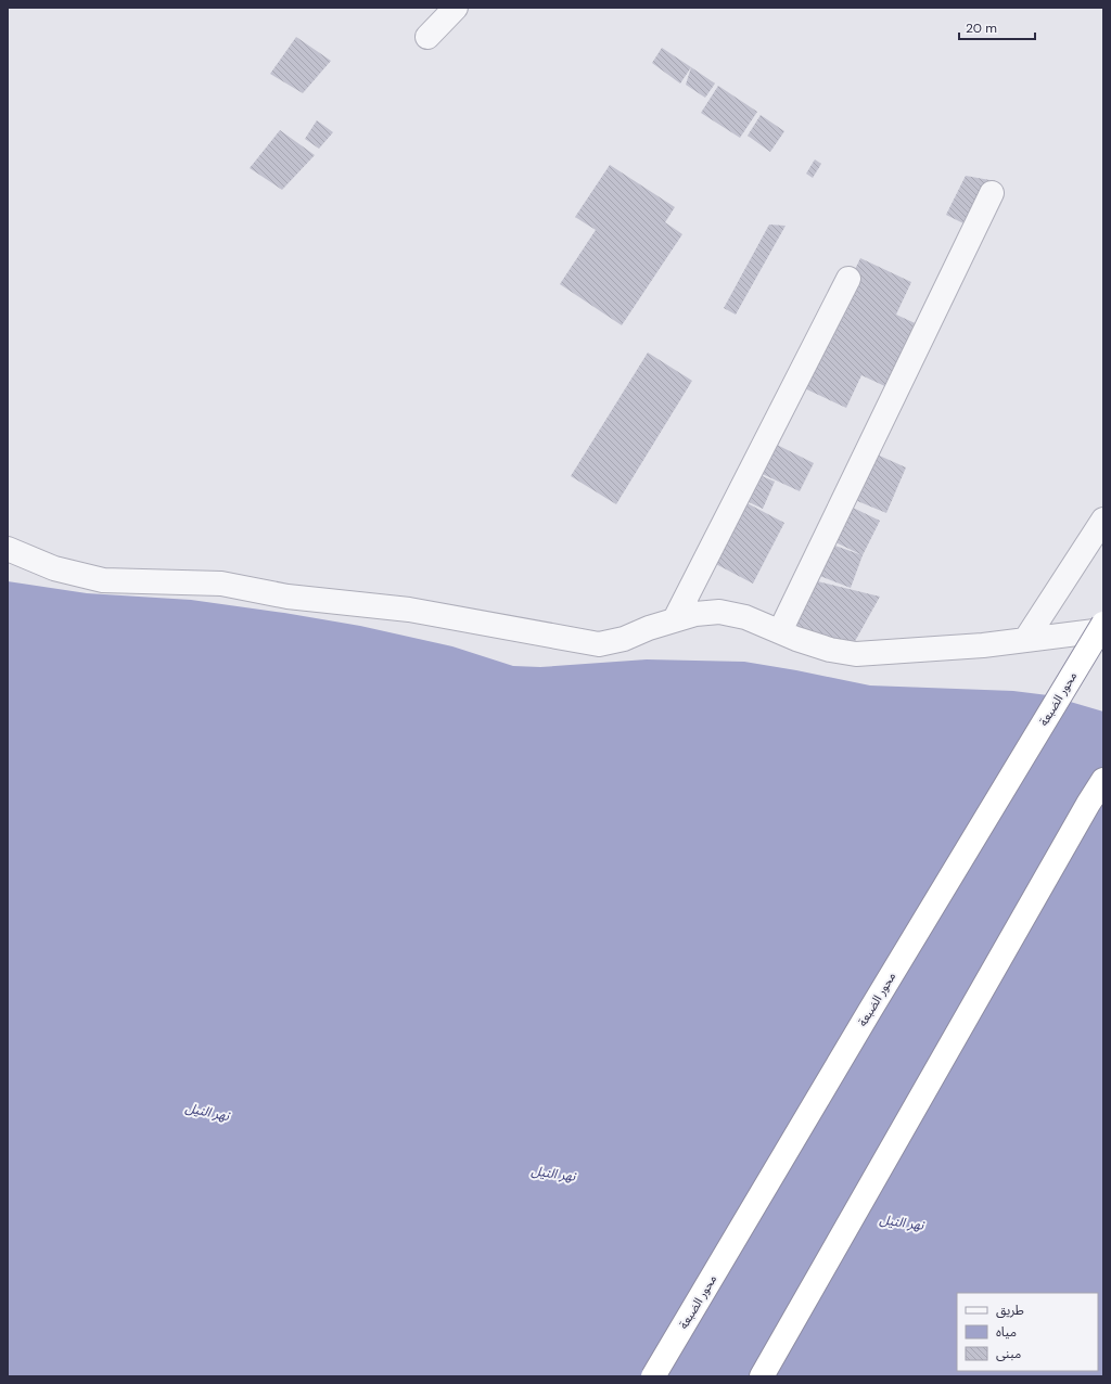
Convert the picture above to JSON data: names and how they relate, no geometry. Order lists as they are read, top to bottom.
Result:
{
  "streets": {
    "highway": ["محور الضبعة"]
  },
  "water": ["نهر النيل"],
  "legend": ["طريق", "مياه", "مبنى"],
  "scale_bar": "20 m"
}
